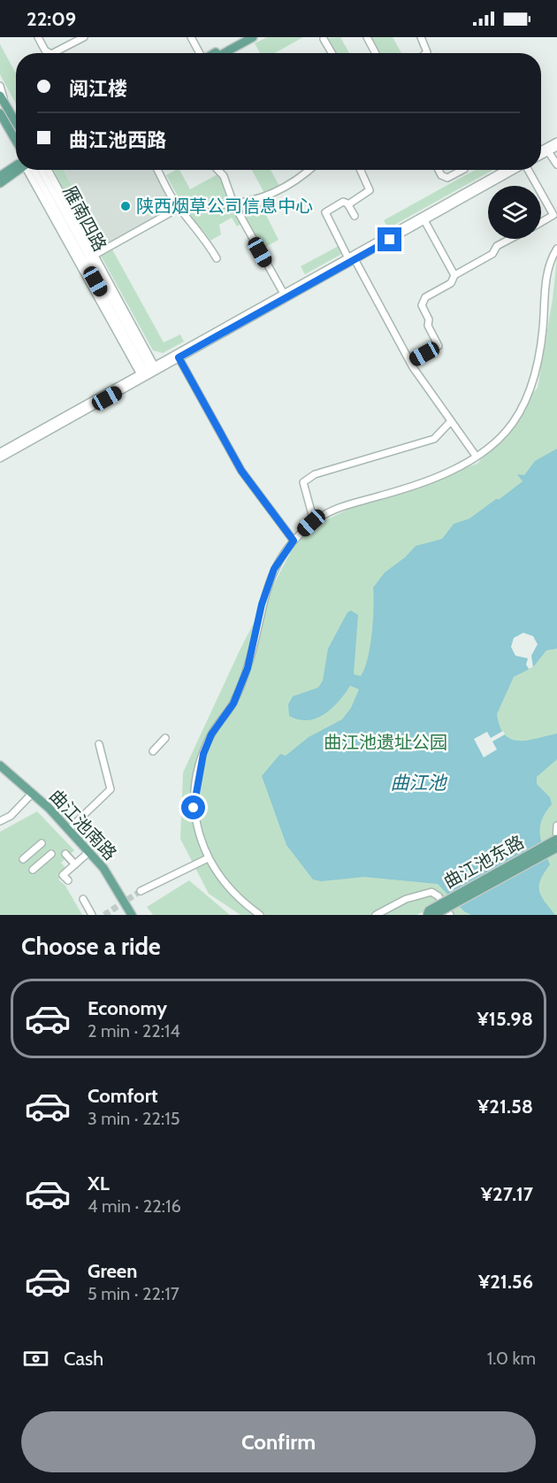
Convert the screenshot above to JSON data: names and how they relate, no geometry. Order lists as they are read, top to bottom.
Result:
{
  "streets": {
    "main road": ["曲江池南路", "曲江池东路"],
    "street": ["雁南四路"]
  },
  "water": ["曲江池"],
  "parks": ["曲江池遗址公园"],
  "places": ["陕西烟草公司信息中心"],
  "page": {
    "status": "22:09",
    "banner": ["阅江楼", "曲江池西路"],
    "heading": "Choose a ride",
    "list": [
      {
        "name": "Economy",
        "note": "2 min · 22:14",
        "value": "¥15.98"
      },
      {
        "name": "Comfort",
        "note": "3 min · 22:15",
        "value": "¥21.58"
      },
      {
        "name": "XL",
        "note": "4 min · 22:16",
        "value": "¥27.17"
      },
      {
        "name": "Green",
        "note": "5 min · 22:17",
        "value": "¥21.56"
      }
    ],
    "pay": ["Cash", "1.0 km"],
    "buttons": "Confirm"
  }
}
